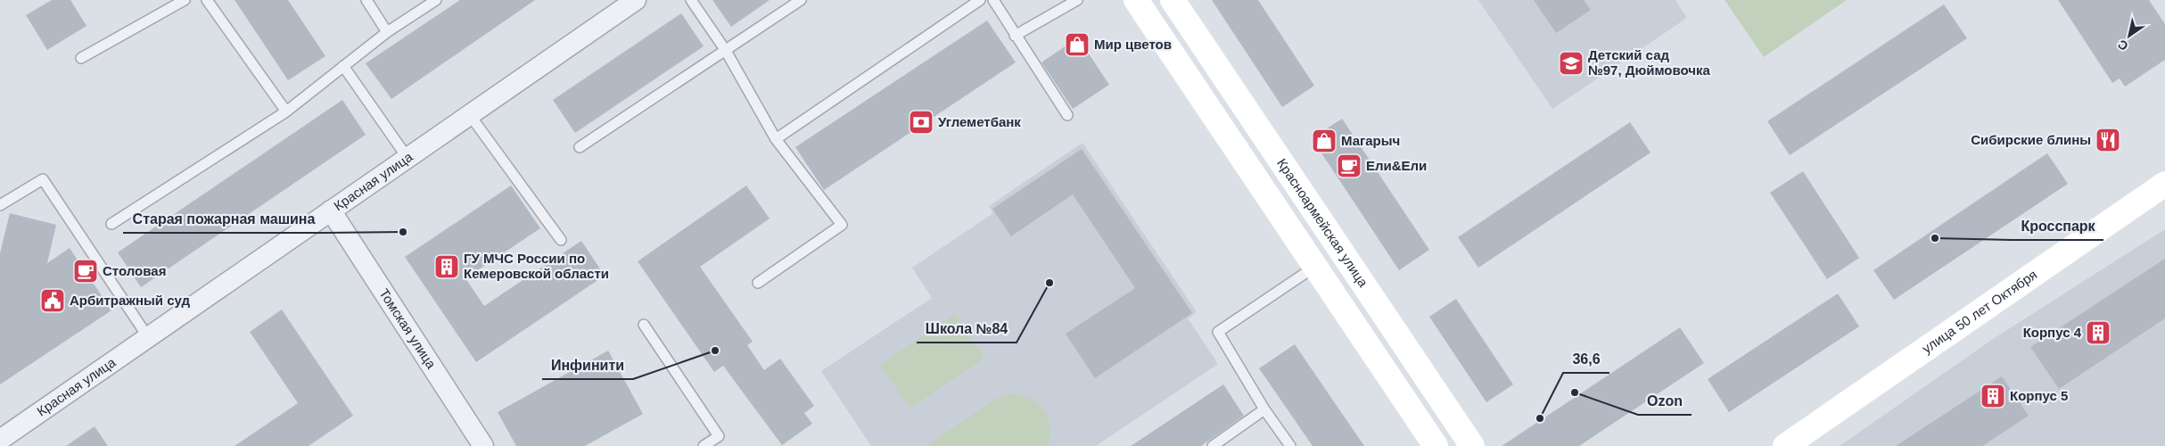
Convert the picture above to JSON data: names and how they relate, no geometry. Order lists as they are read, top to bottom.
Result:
{
  "streets": {
    "main road": ["Красноармейская улица", "улица 50 лет Октября"],
    "street": ["Красная улица", "Томская улица"]
  },
  "crossings": [
    ["Красная улица", "Томская улица"]
  ],
  "places": {
    "shop": ["Мир цветов", "Магарыч"],
    "school or university": ["Детский сад №97, Дюймовочка"],
    "bank": ["Углеметбанк"],
    "restaurant": ["Сибирские блины"],
    "cafe": ["Ели&Ели", "Столовая"],
    "other": [
      "Старая пожарная машина",
      "Кросспарк",
      "Школа №84",
      "Инфинити",
      "Ozon",
      "36,6"
    ],
    "building": ["ГУ МЧС России по Кемеровской области", "Корпус 4", "Корпус 5"],
    "public building": ["Арбитражный суд"]
  },
  "north": "bottom left"
}
